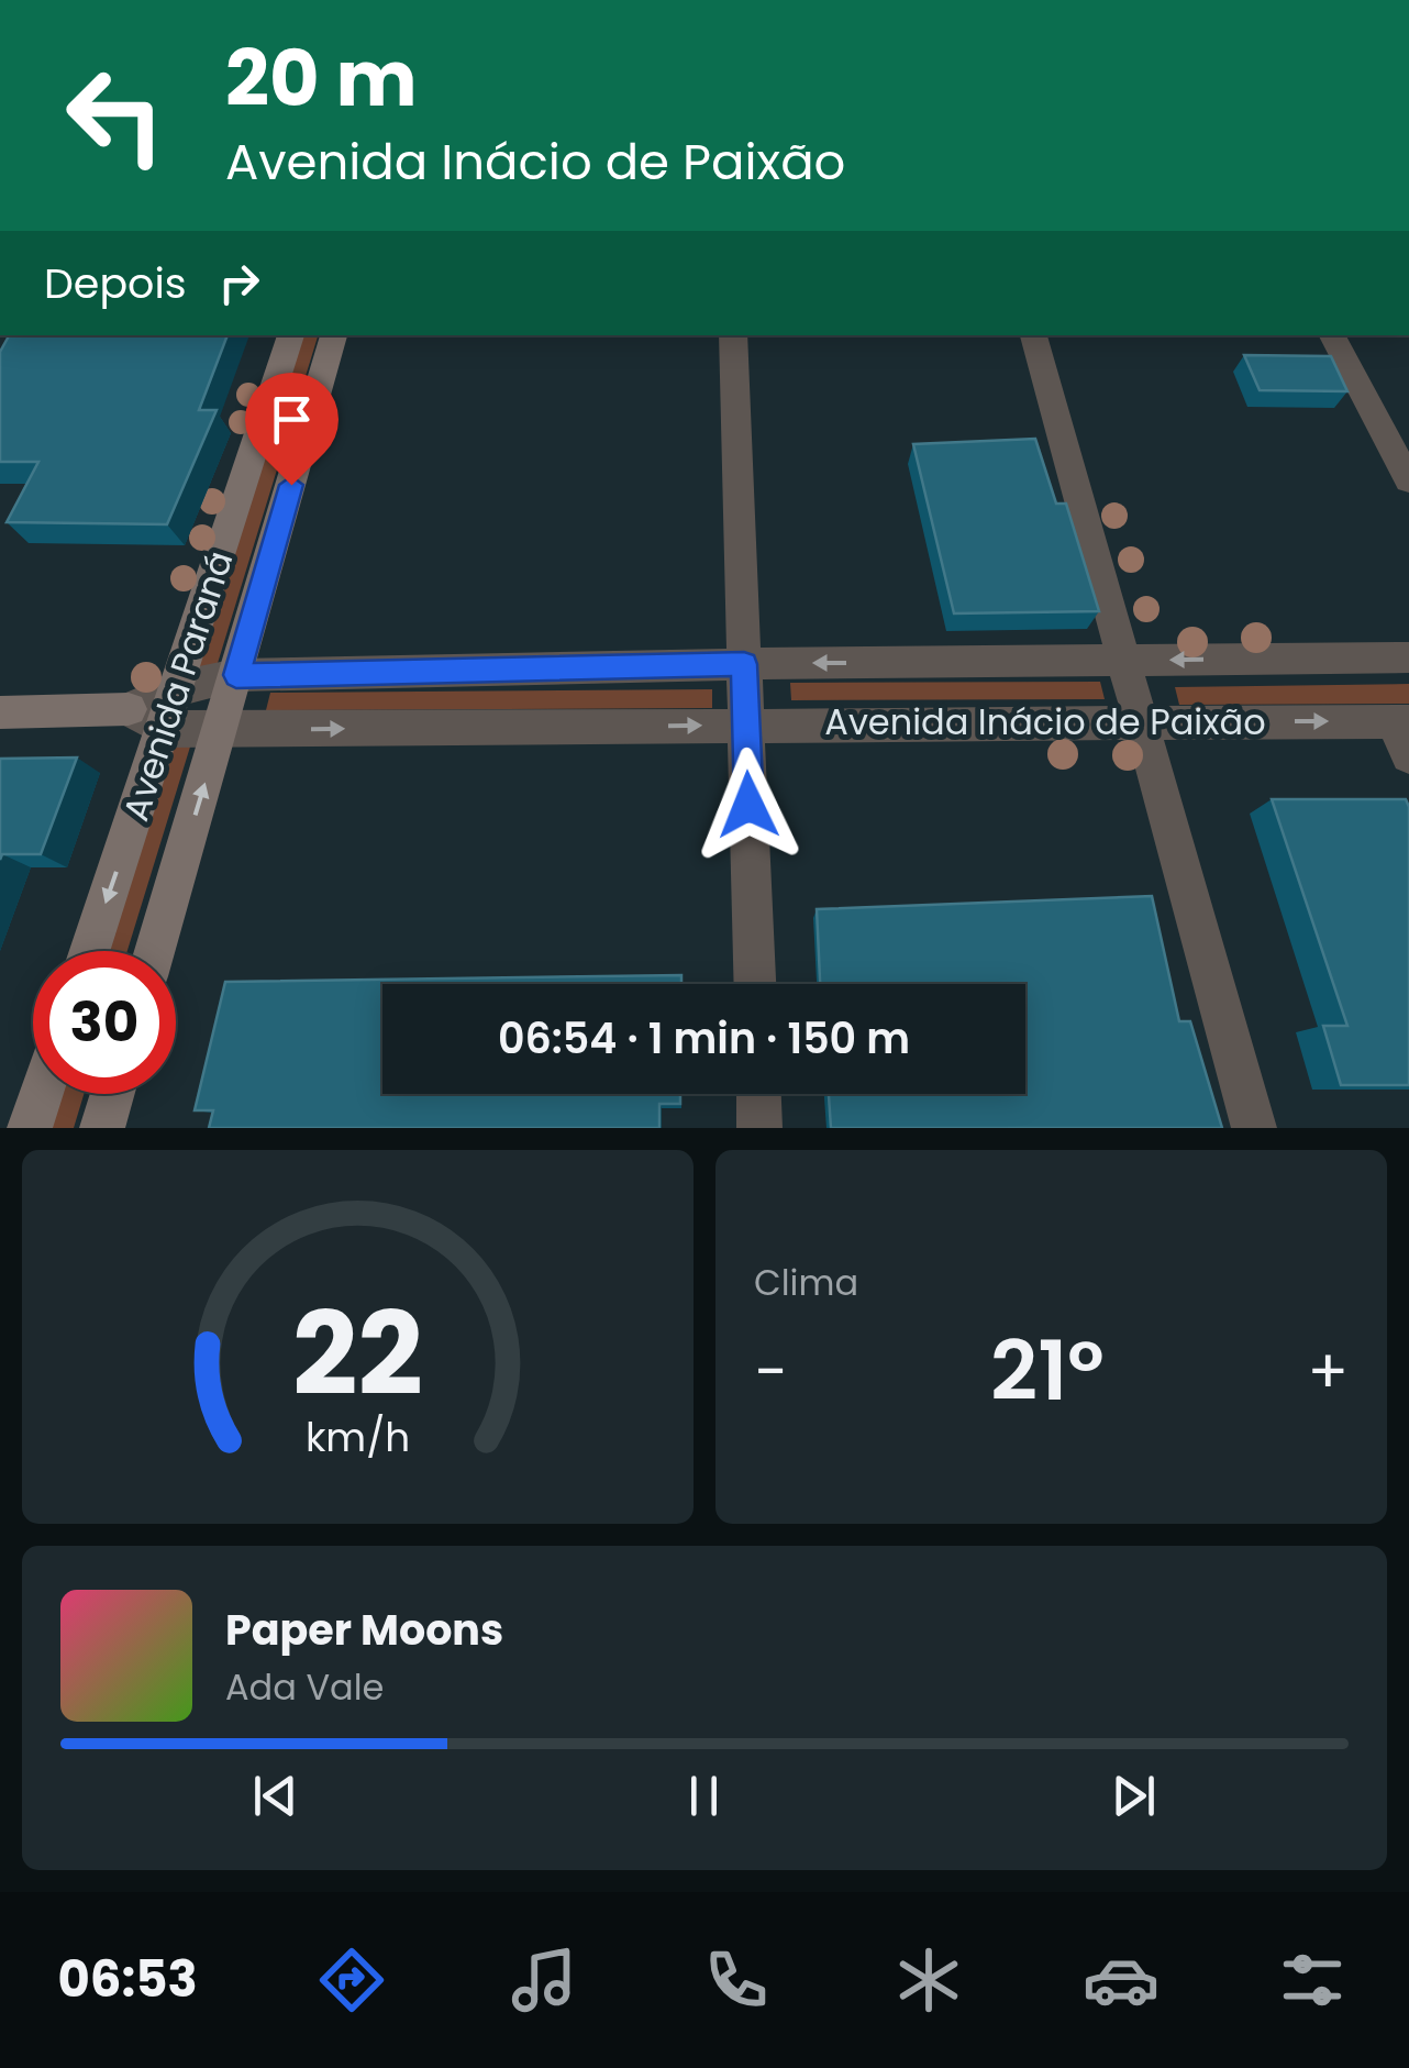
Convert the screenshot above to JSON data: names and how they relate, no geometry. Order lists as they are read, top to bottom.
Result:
{
  "streets": {
    "main road": ["Avenida Paraná"],
    "street": ["Avenida Inácio de Paixão"]
  },
  "crossings": [
    ["Avenida Paraná", "Avenida Inácio de Paixão"]
  ],
  "page": {
    "turn": ["20 m", "Avenida Inácio de Paixão"],
    "then": "Depois",
    "limit": "30",
    "trip": "06:54 · 1 min · 150 m",
    "tile": "Clima",
    "heat": ["−", "21°", "+"],
    "song": ["Paper Moons", "Ada Vale"],
    "tabs": "06:53",
    "gauge": ["22", "km/h"]
  }
}
